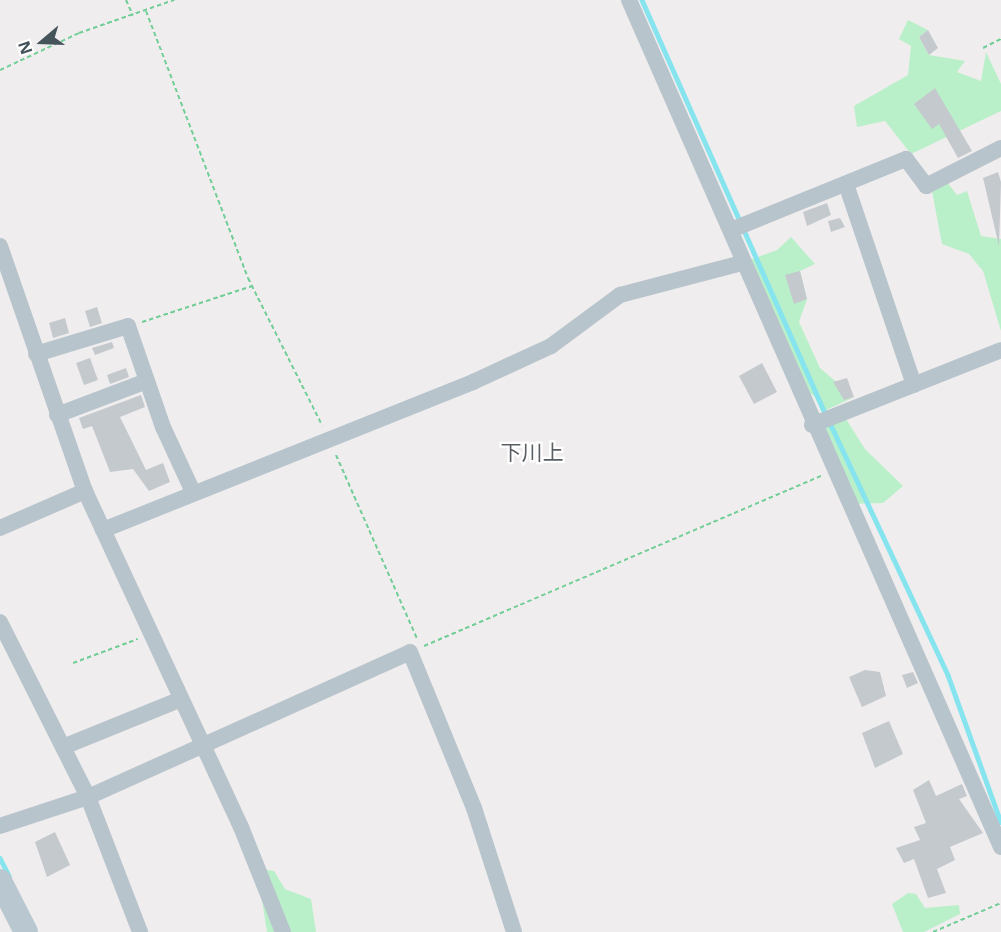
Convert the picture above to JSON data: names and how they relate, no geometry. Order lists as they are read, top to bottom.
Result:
{
  "districts": ["下川上"],
  "north": "left"
}
